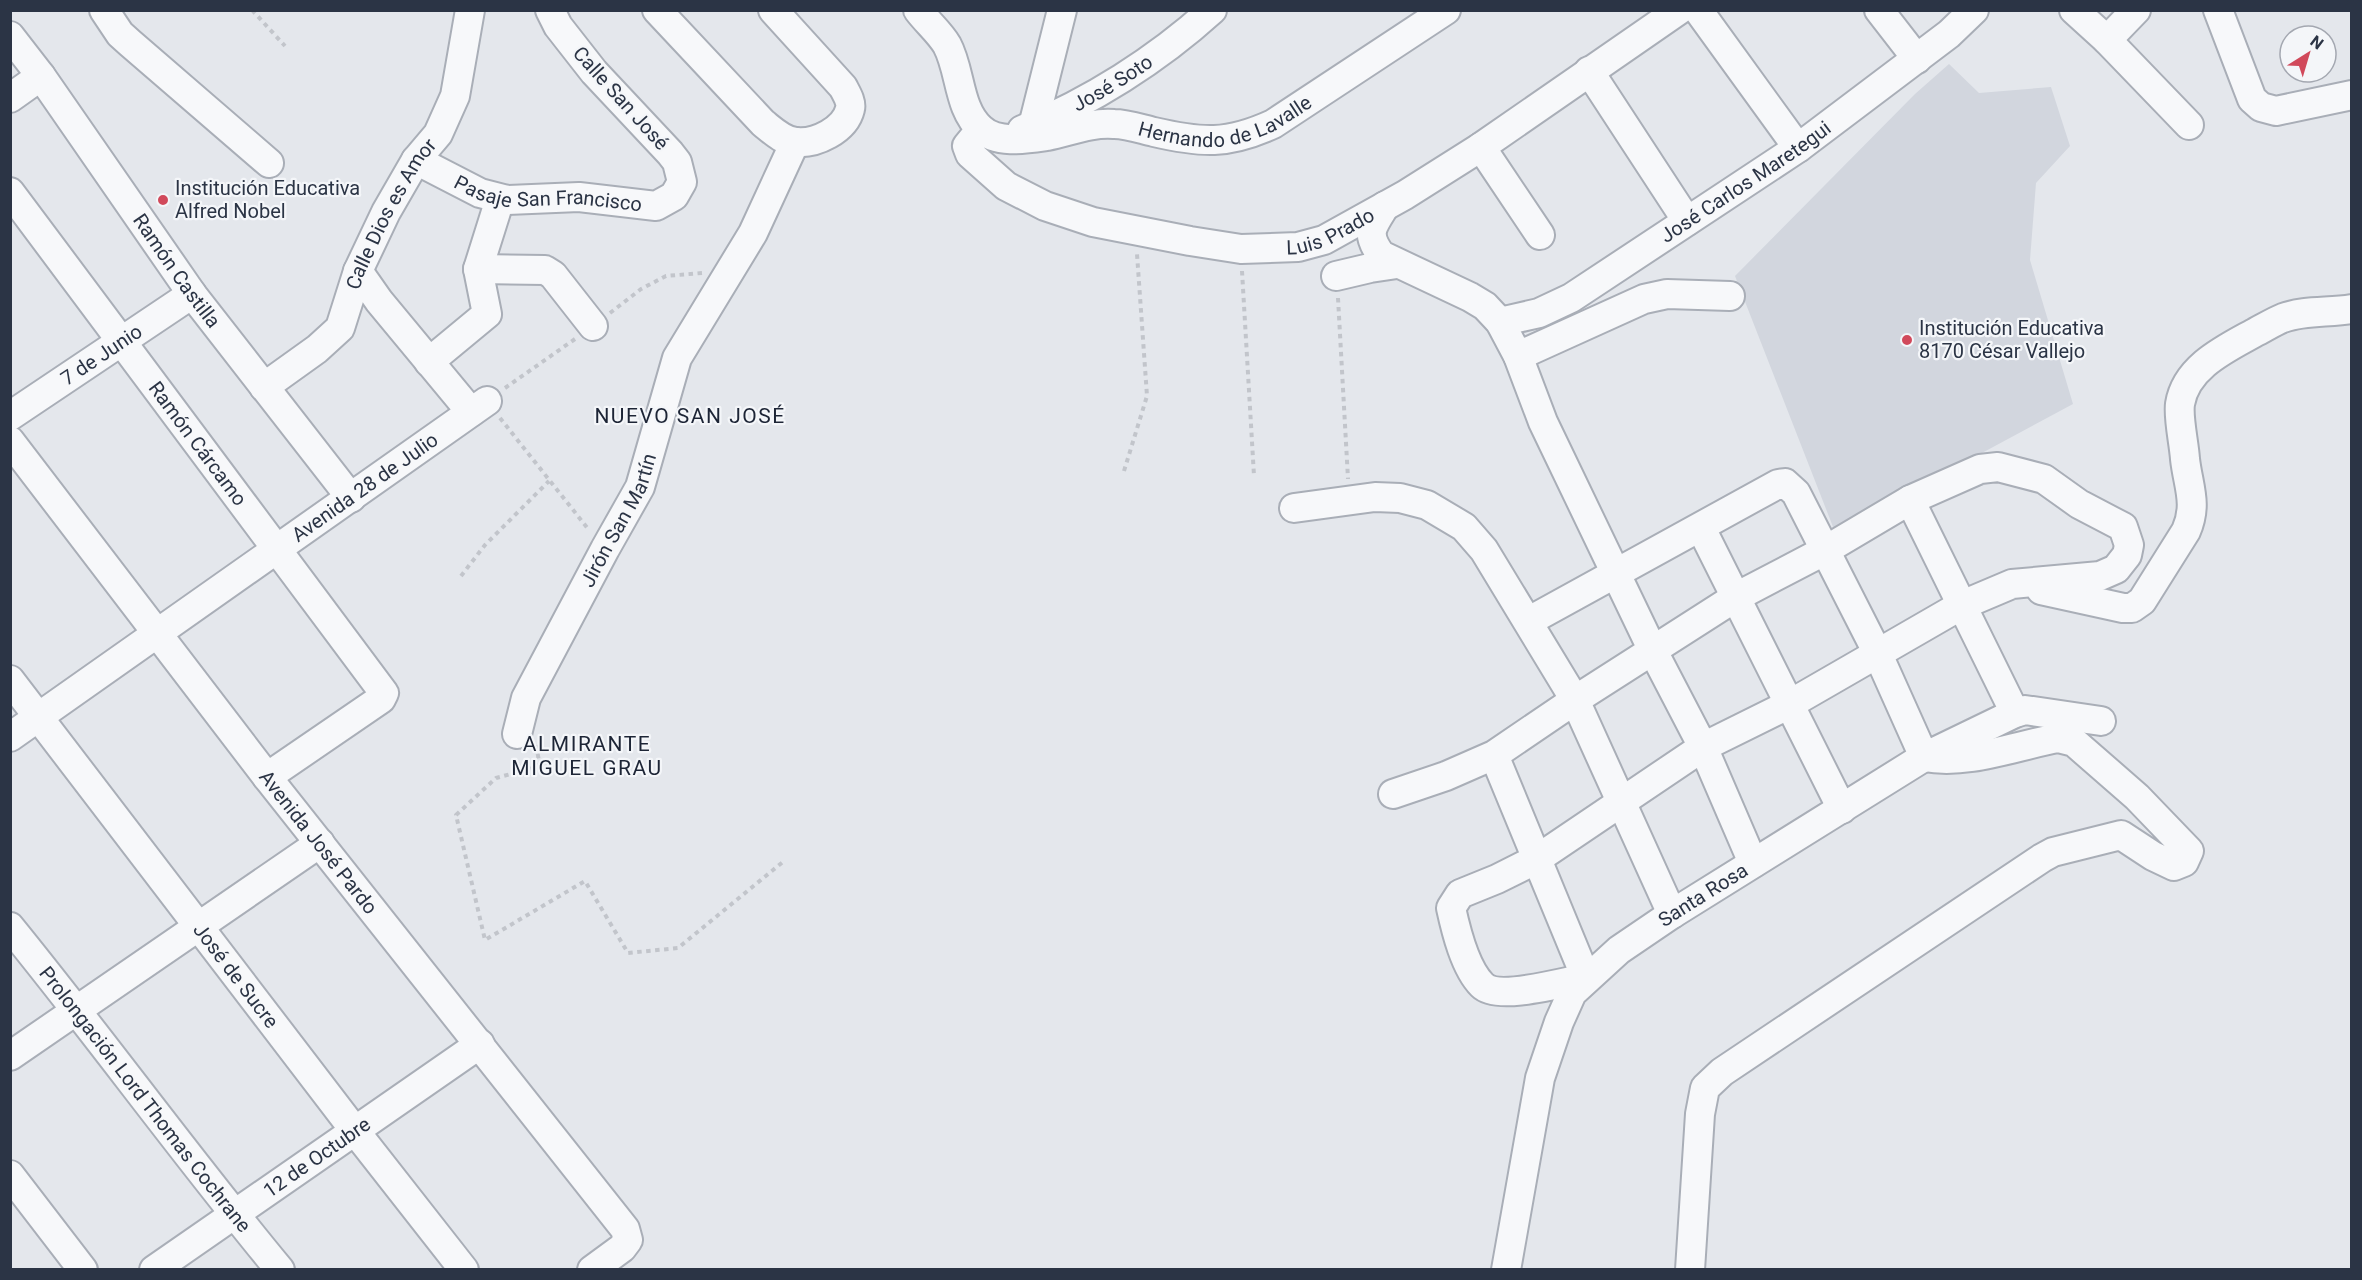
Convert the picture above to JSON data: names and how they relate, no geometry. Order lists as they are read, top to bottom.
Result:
{
  "streets": {
    "street": [
      "José Soto",
      "Calle San José",
      "Hernando de Lavalle",
      "José Carlos Maretegui",
      "Pasaje San Francisco",
      "Calle Dios es Amor",
      "Luis Prado",
      "Ramón Castilla",
      "7 de Junio",
      "Ramón Cárcamo",
      "Avenida 28 de Julio",
      "Jirón San Martín",
      "Avenida José Pardo",
      "Santa Rosa",
      "José de Sucre",
      "Prolongación Lord Thomas Cochrane",
      "12 de Octubre"
    ]
  },
  "crossings": [
    ["José Soto", "Hernando de Lavalle"],
    ["José Soto", "Luis Prado"],
    ["Calle San José", "Pasaje San Francisco"],
    ["Hernando de Lavalle", "Luis Prado"],
    ["Pasaje San Francisco", "Calle Dios es Amor"],
    ["Calle Dios es Amor", "Ramón Castilla"],
    ["Ramón Castilla", "7 de Junio"],
    ["Ramón Castilla", "Avenida 28 de Julio"],
    ["7 de Junio", "Ramón Cárcamo"],
    ["Ramón Cárcamo", "Avenida 28 de Julio"],
    ["Ramón Cárcamo", "Avenida José Pardo"],
    ["Avenida 28 de Julio", "Avenida José Pardo"],
    ["Avenida 28 de Julio", "José de Sucre"],
    ["Avenida José Pardo", "12 de Octubre"],
    ["José de Sucre", "12 de Octubre"],
    ["Prolongación Lord Thomas Cochrane", "12 de Octubre"]
  ],
  "districts": ["NUEVO SAN JOSÉ", "ALMIRANTE MIGUEL GRAU"],
  "places": ["Institución Educativa Alfred Nobel", "Institución Educativa 8170 César Vallejo"],
  "north": "top right"
}
